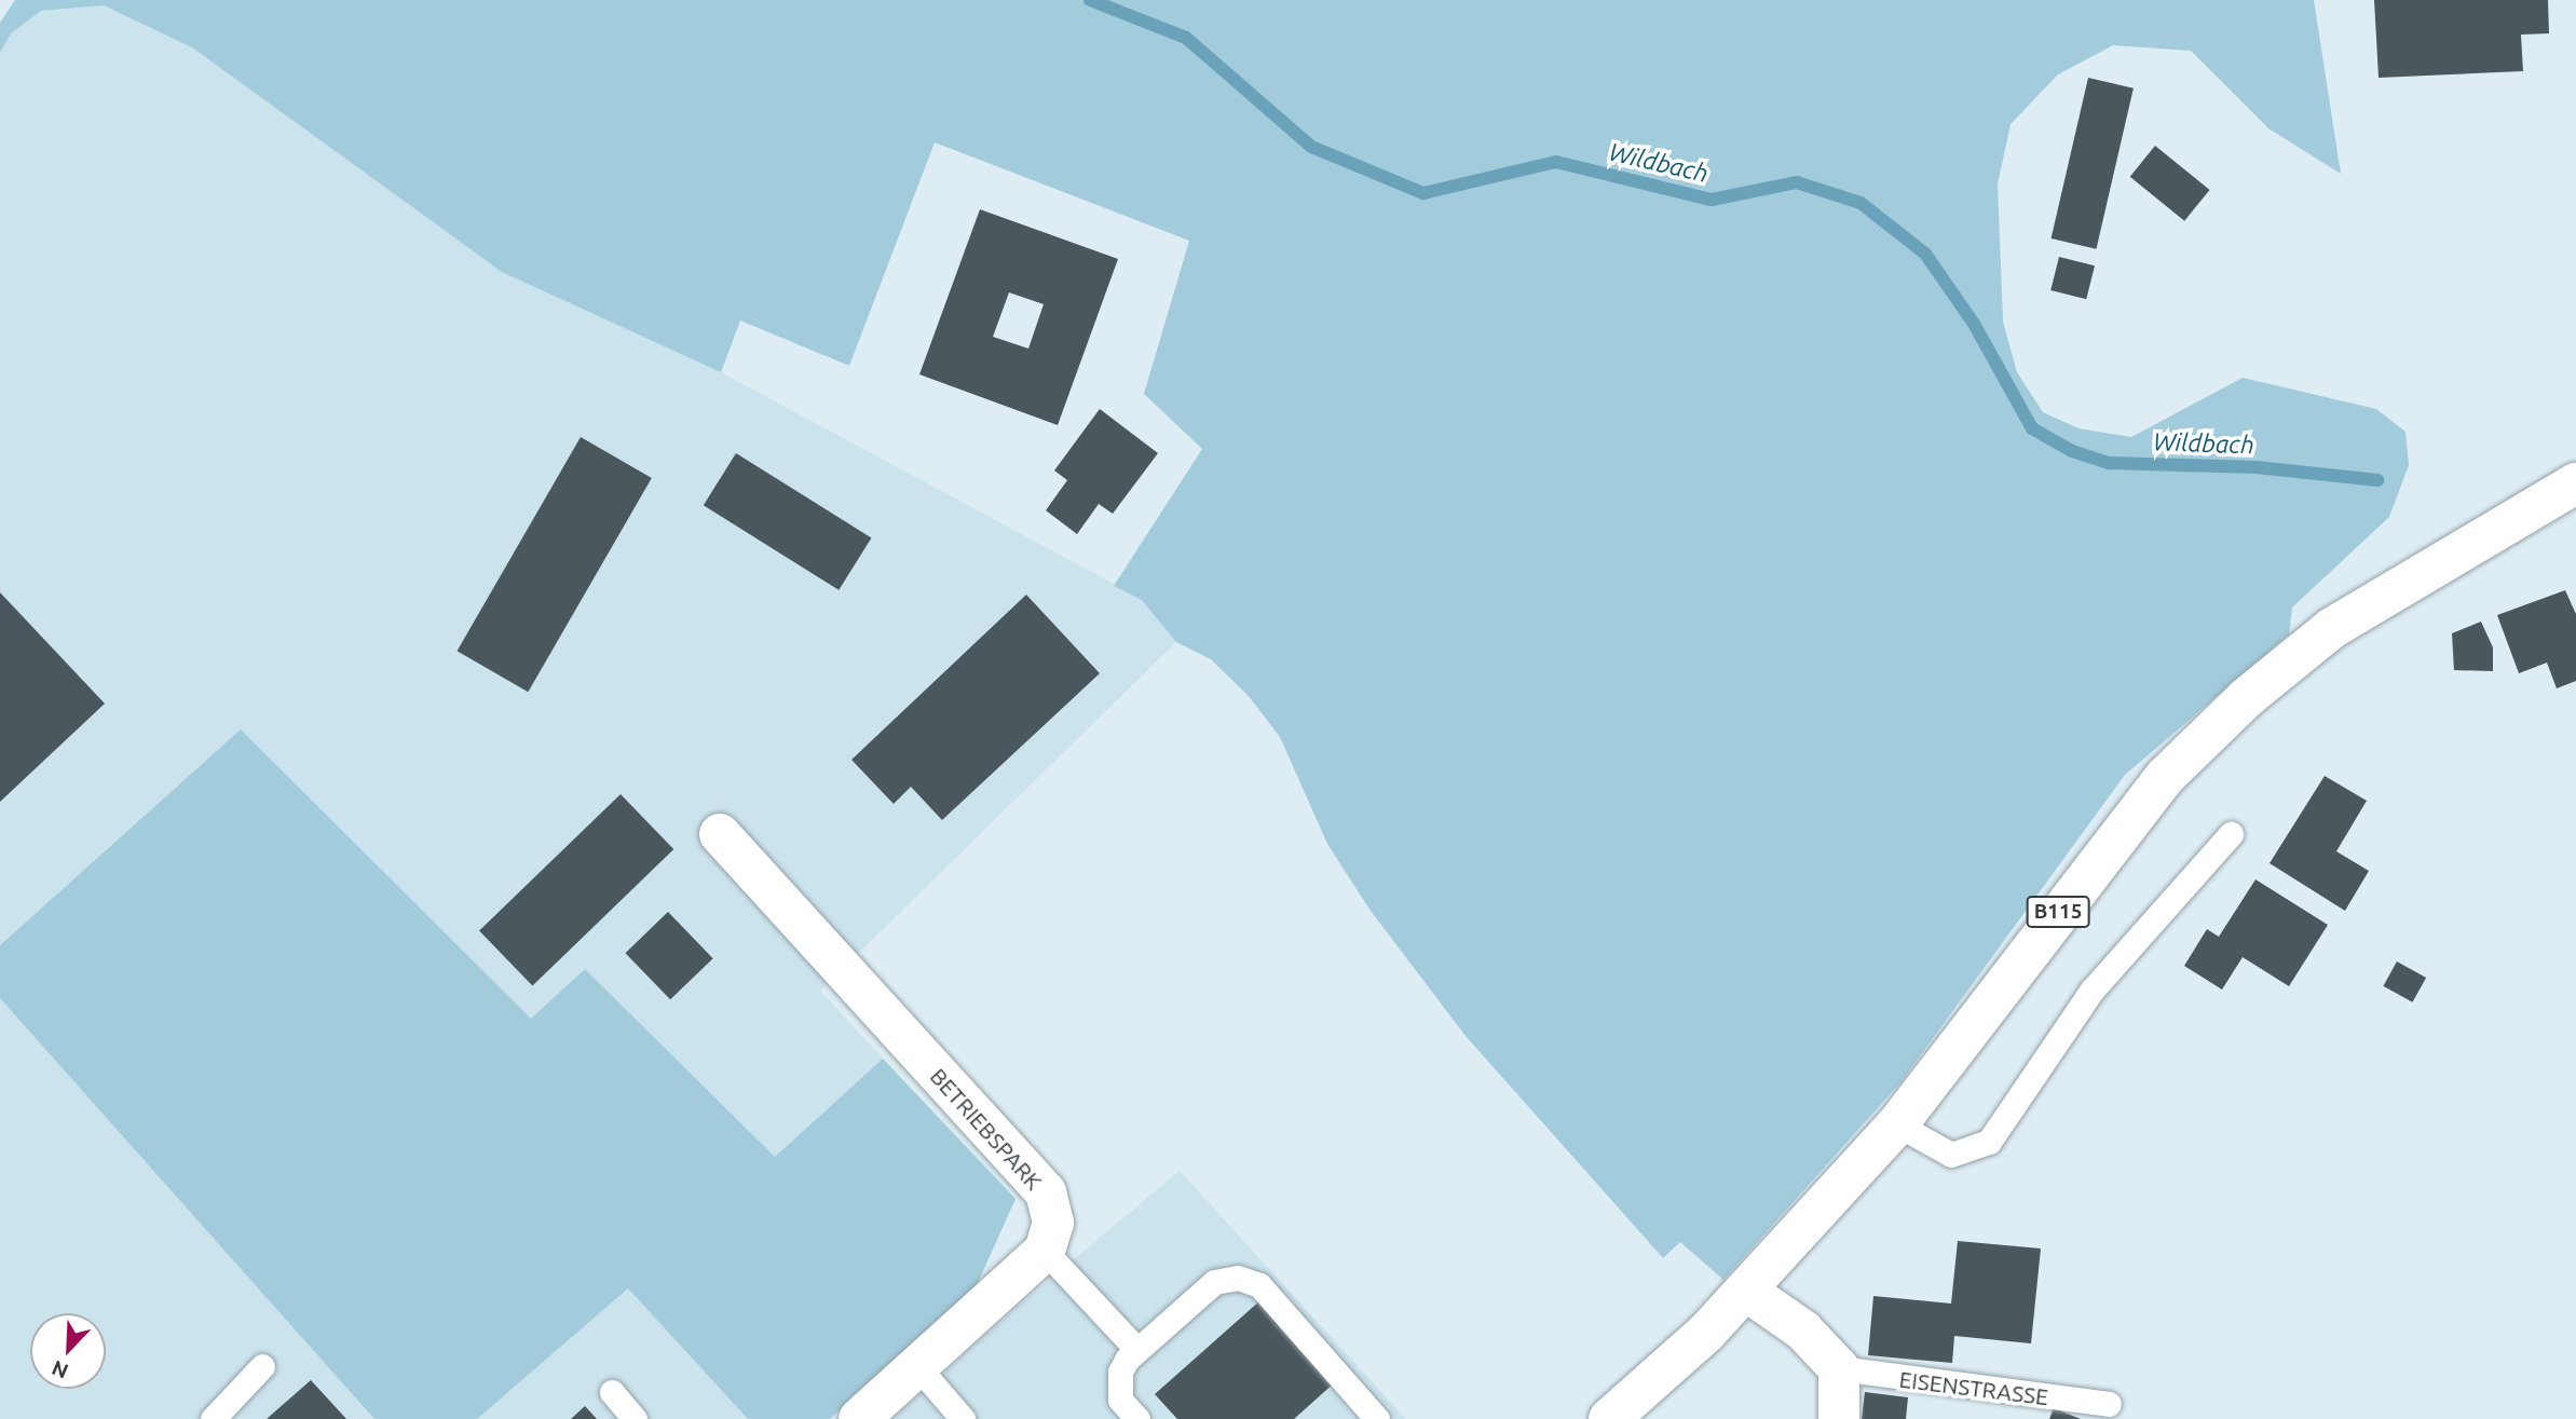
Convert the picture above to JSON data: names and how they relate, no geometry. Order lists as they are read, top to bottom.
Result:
{
  "streets": {
    "main road": ["B115", "BETRIEBSPARK"],
    "lane": ["EISENSTRASSE"]
  },
  "water": ["Wildbach"],
  "north": "bottom left"
}
